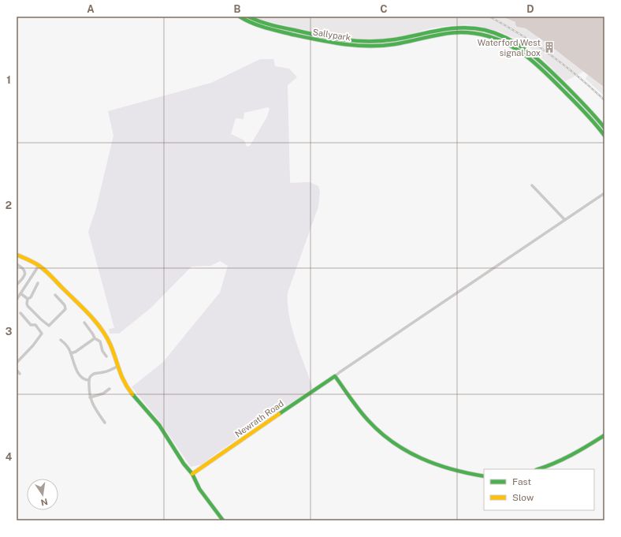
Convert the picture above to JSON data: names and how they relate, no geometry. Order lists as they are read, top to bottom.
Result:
{
  "streets": {
    "main road": ["Sallypark", "Newrath Road"]
  },
  "places": {
    "building": ["Waterford West signal box"]
  },
  "legend": ["Fast", "Slow"],
  "north": "bottom",
  "grid": {
    "columns": [
      "A",
      "B",
      "C",
      "D"
    ],
    "rows": [
      "1",
      "2",
      "3",
      "4"
    ]
  }
}
